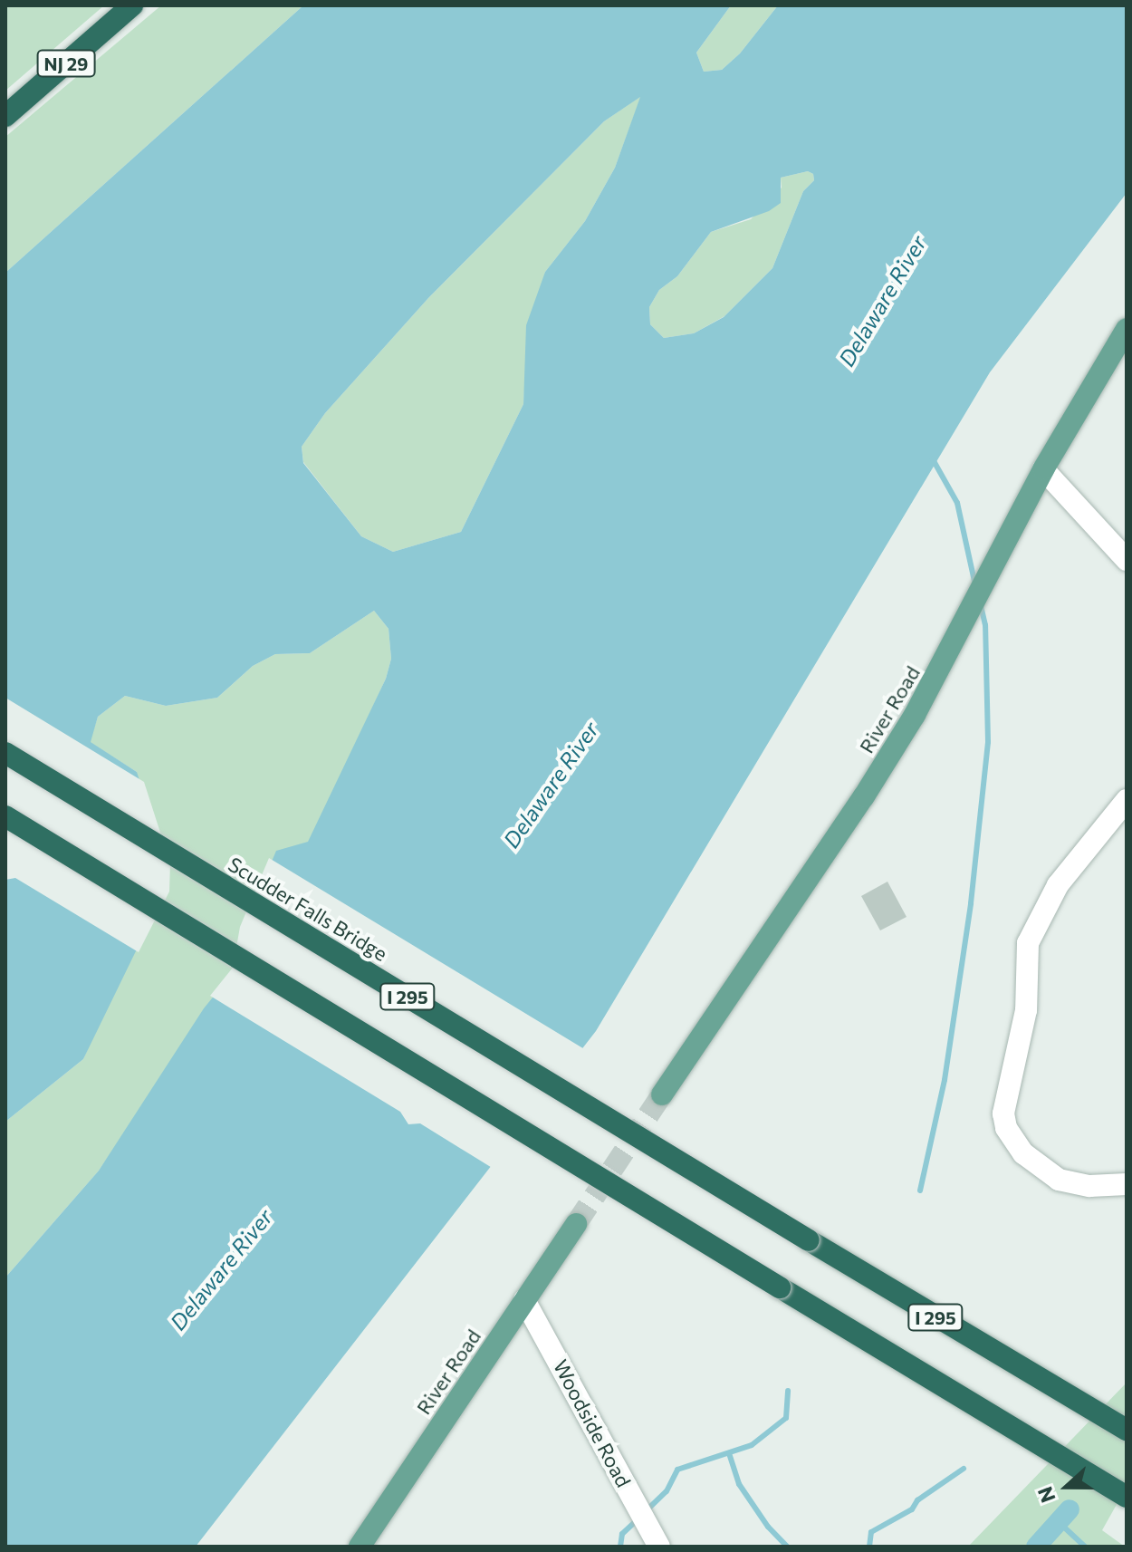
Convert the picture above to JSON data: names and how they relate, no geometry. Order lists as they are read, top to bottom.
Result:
{
  "streets": {
    "highway": ["NJ 29", "Scudder Falls Bridge", "I 295"],
    "main road": ["River Road"],
    "street": ["Woodside Road"]
  },
  "crossings": [
    ["River Road", "Woodside Road"]
  ],
  "water": ["Delaware River"],
  "north": "left"
}
